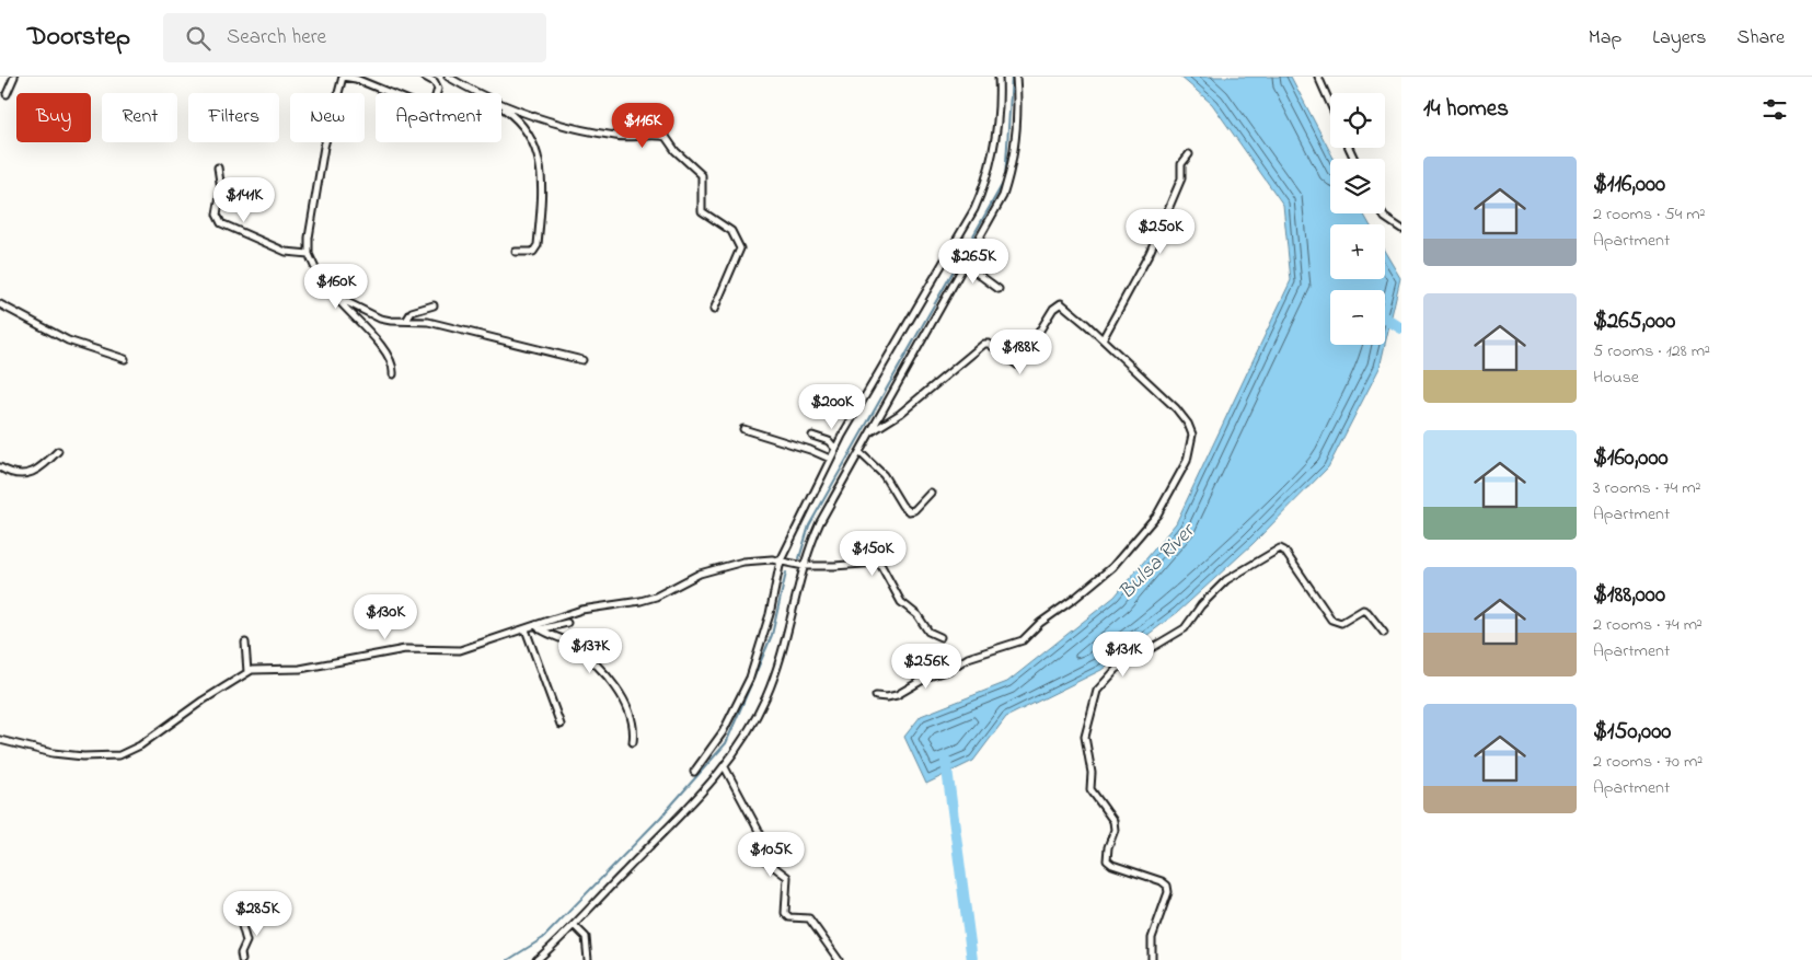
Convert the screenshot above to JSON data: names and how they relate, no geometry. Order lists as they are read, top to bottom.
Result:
{
  "water": ["Bulsa River"],
  "page": {
    "header": "Doorstep",
    "search": "Search here",
    "nav": ["Map", "Layers", "Share"],
    "heading": "14 homes",
    "map_buttons": ["+", "−"],
    "chip": [
      "Buy",
      "Rent",
      "Filters",
      "New",
      "Apartment"
    ],
    "price": [
      "$116K",
      "$141K",
      "$250K",
      "$265K",
      "$160K",
      "$188K",
      "$200K",
      "$150K",
      "$130K",
      "$137K",
      "$131K",
      "$256K",
      "$105K",
      "$285K"
    ],
    "list": [
      {
        "name": "$116,000",
        "note": "2 rooms · 54 m² · Apartment"
      },
      {
        "name": "$265,000",
        "note": "5 rooms · 128 m² · House"
      },
      {
        "name": "$160,000",
        "note": "3 rooms · 74 m² · Apartment"
      },
      {
        "name": "$188,000",
        "note": "2 rooms · 74 m² · Apartment"
      },
      {
        "name": "$150,000",
        "note": "2 rooms · 70 m² · Apartment"
      }
    ]
  }
}
